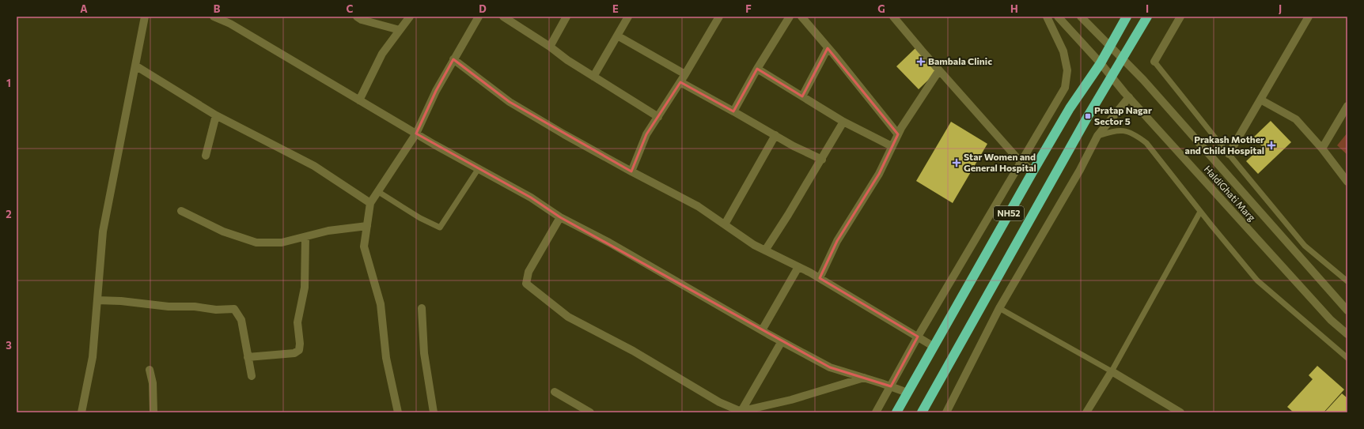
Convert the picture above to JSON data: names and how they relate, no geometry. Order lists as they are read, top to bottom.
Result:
{
  "streets": {
    "highway": ["NH52"],
    "street": ["HaldiGhati Marg"]
  },
  "crossings": [
    ["HaldiGhati Marg", "NH52"]
  ],
  "places": {
    "health": ["Bambala Clinic", "Prakash Mother and Child Hospital", "Star Women and General Hospital"],
    "transit": ["Pratap Nagar Sector 5"]
  },
  "grid": {
    "columns": [
      "A",
      "B",
      "C",
      "D",
      "E",
      "F",
      "G",
      "H",
      "I",
      "J"
    ],
    "rows": ["1", "2", "3"]
  }
}
